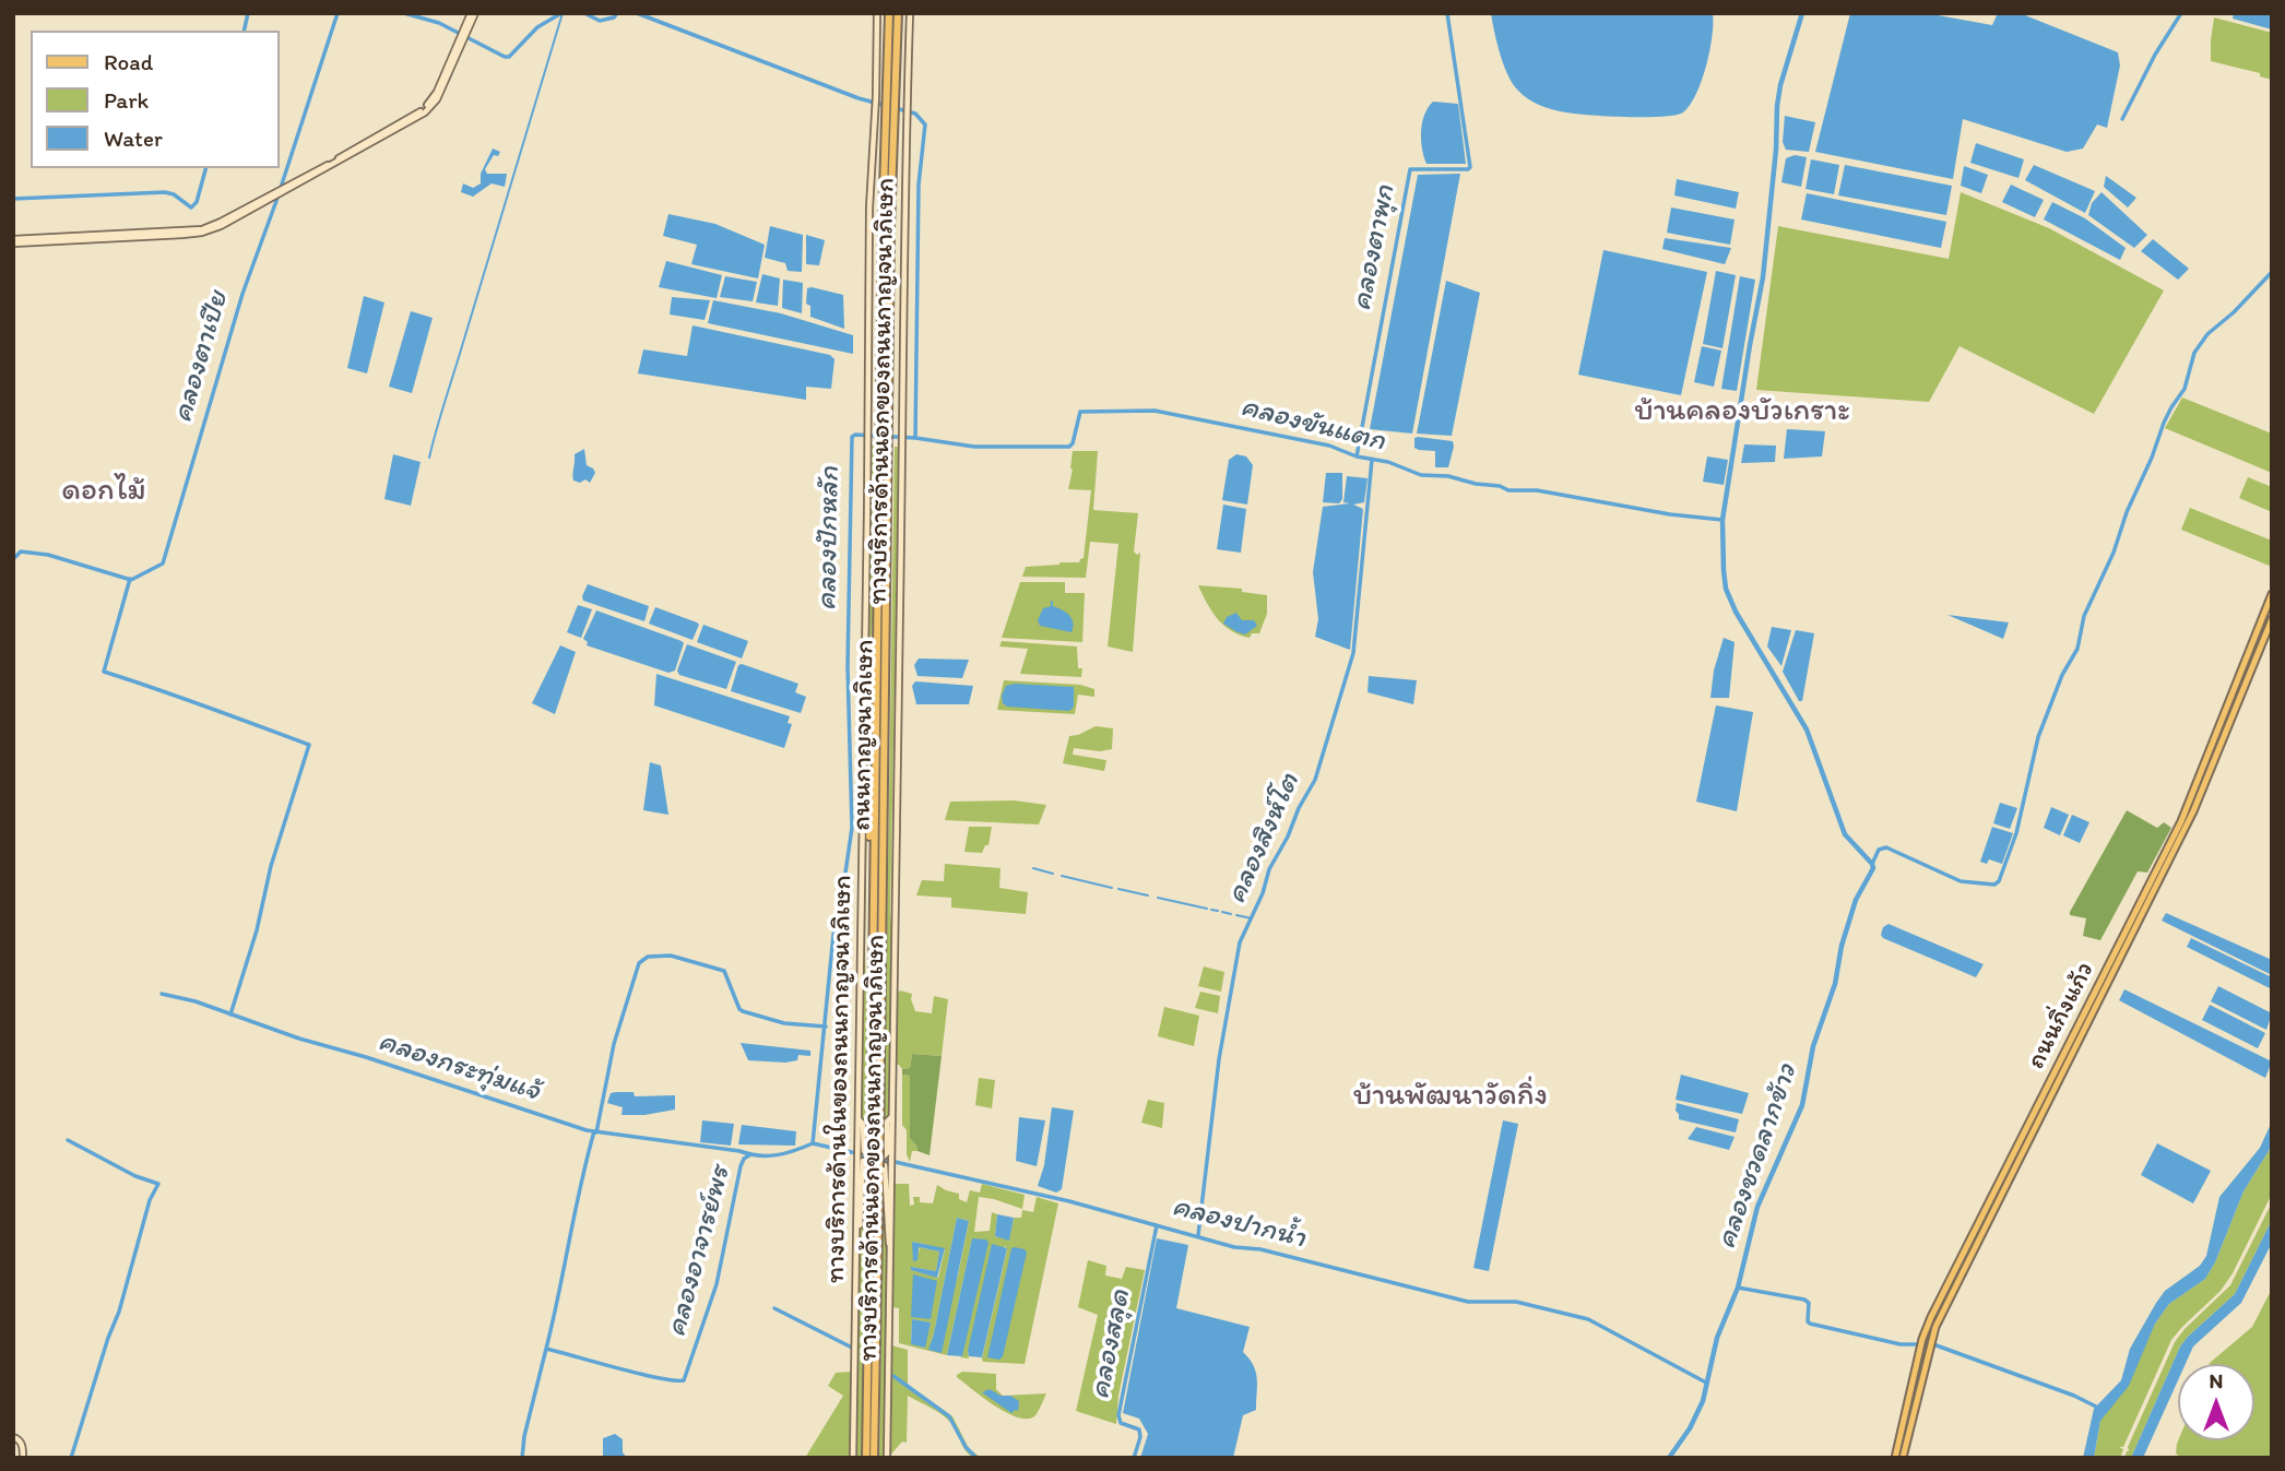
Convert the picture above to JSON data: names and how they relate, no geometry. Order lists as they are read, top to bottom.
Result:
{
  "streets": {
    "highway": ["ถนนกาญจนาภิเษก"],
    "main road": ["ทางบริการด้านนอกของถนนกาญจนาภิเษก", "ถนนกิ่งแก้ว", "ทางบริการด้านในของถนนกาญจนาภิเษก"]
  },
  "districts": ["บ้านคลองบัวเกราะ", "ดอกไม้", "บ้านพัฒนาวัดกิ่ง"],
  "water": [
    "คลองตาพุก",
    "คลองตาเปีย",
    "คลองขันแตก",
    "คลองปักหลัก",
    "คลองสิงห์โต",
    "คลองกระทุ่มแจ้",
    "คลองชวดลากข้าว",
    "คลองปากน้ำ",
    "คลองอาจารย์พร",
    "คลองสลุด"
  ],
  "legend": ["Road", "Park", "Water"],
  "north": "top"
}
